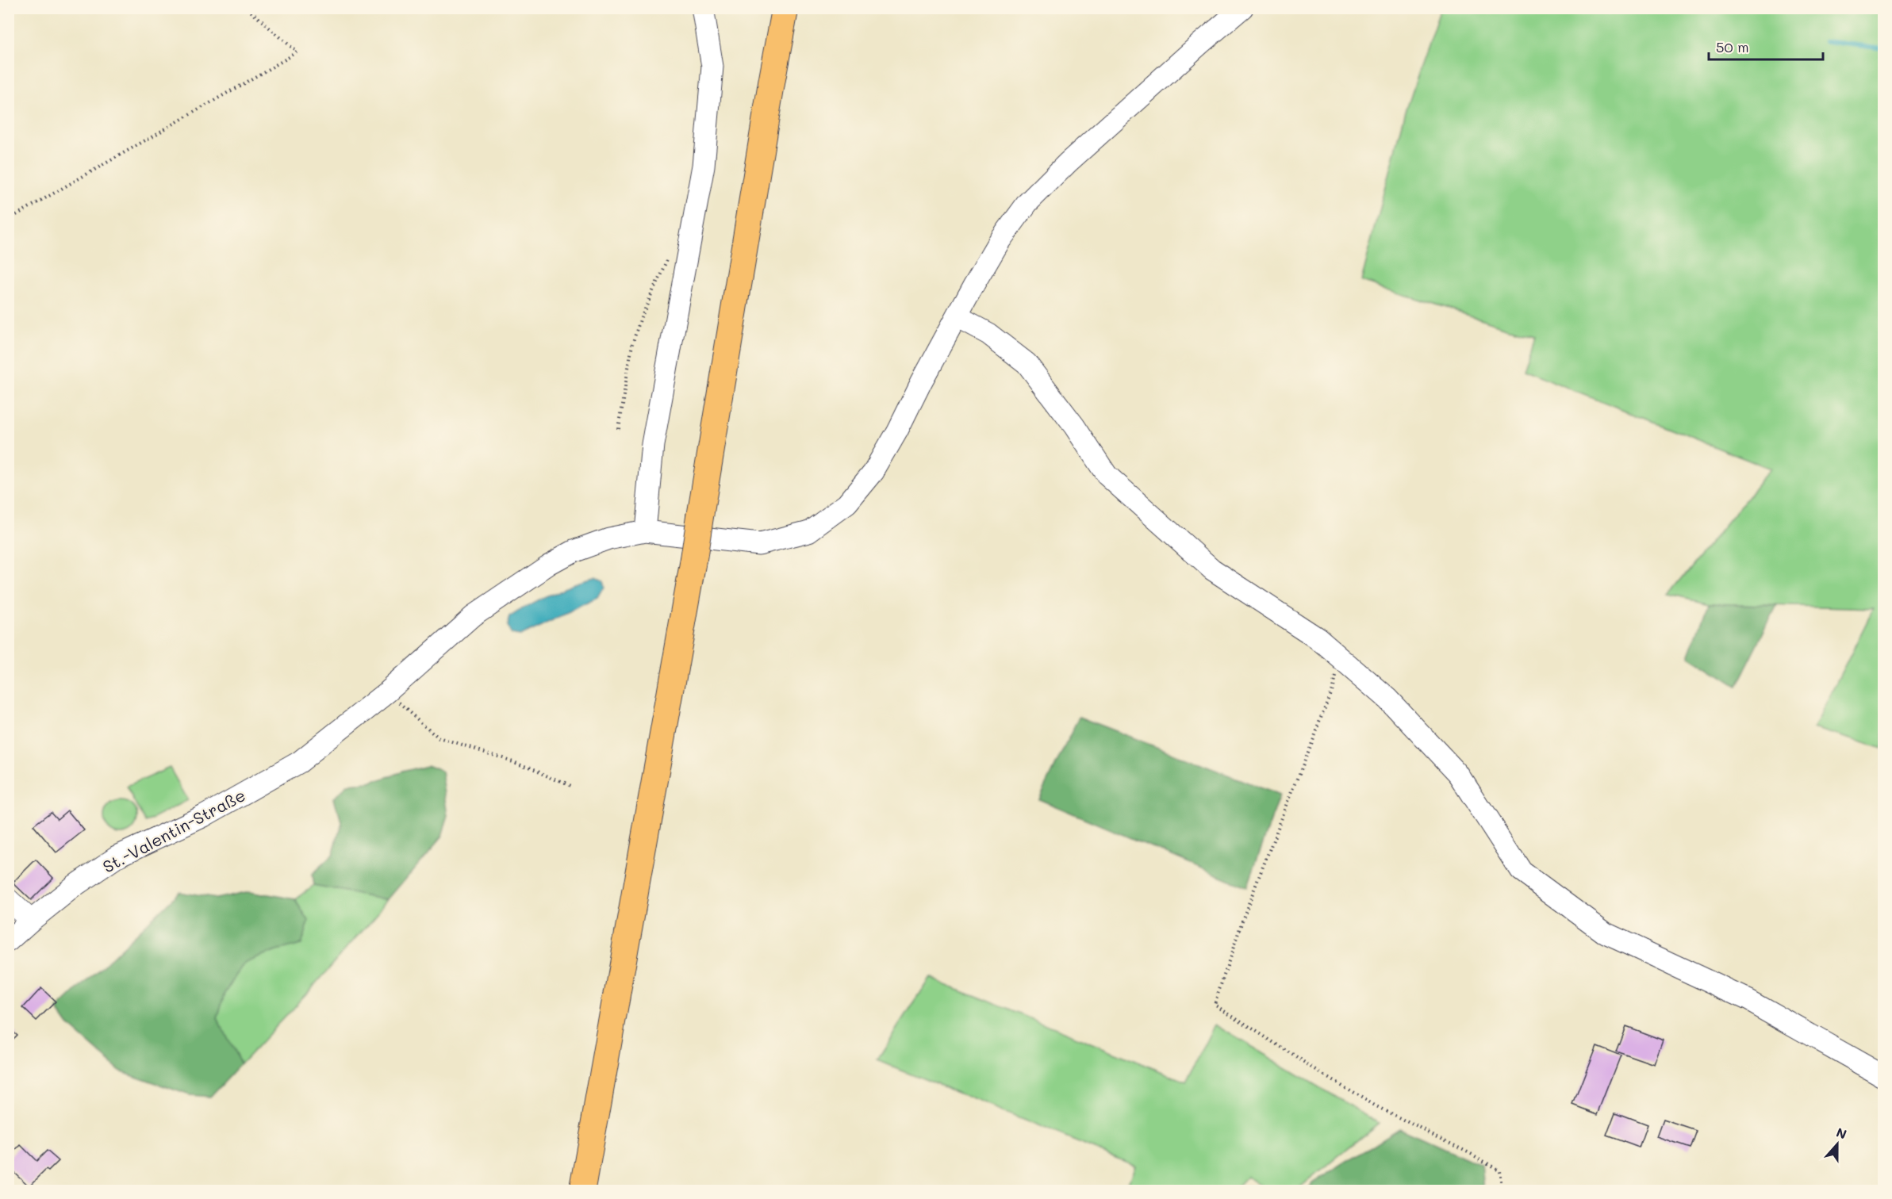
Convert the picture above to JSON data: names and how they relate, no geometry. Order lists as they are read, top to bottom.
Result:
{
  "streets": {
    "street": ["St.-Valentin-Straße"]
  },
  "scale_bar": "50 m",
  "north": "top"
}
